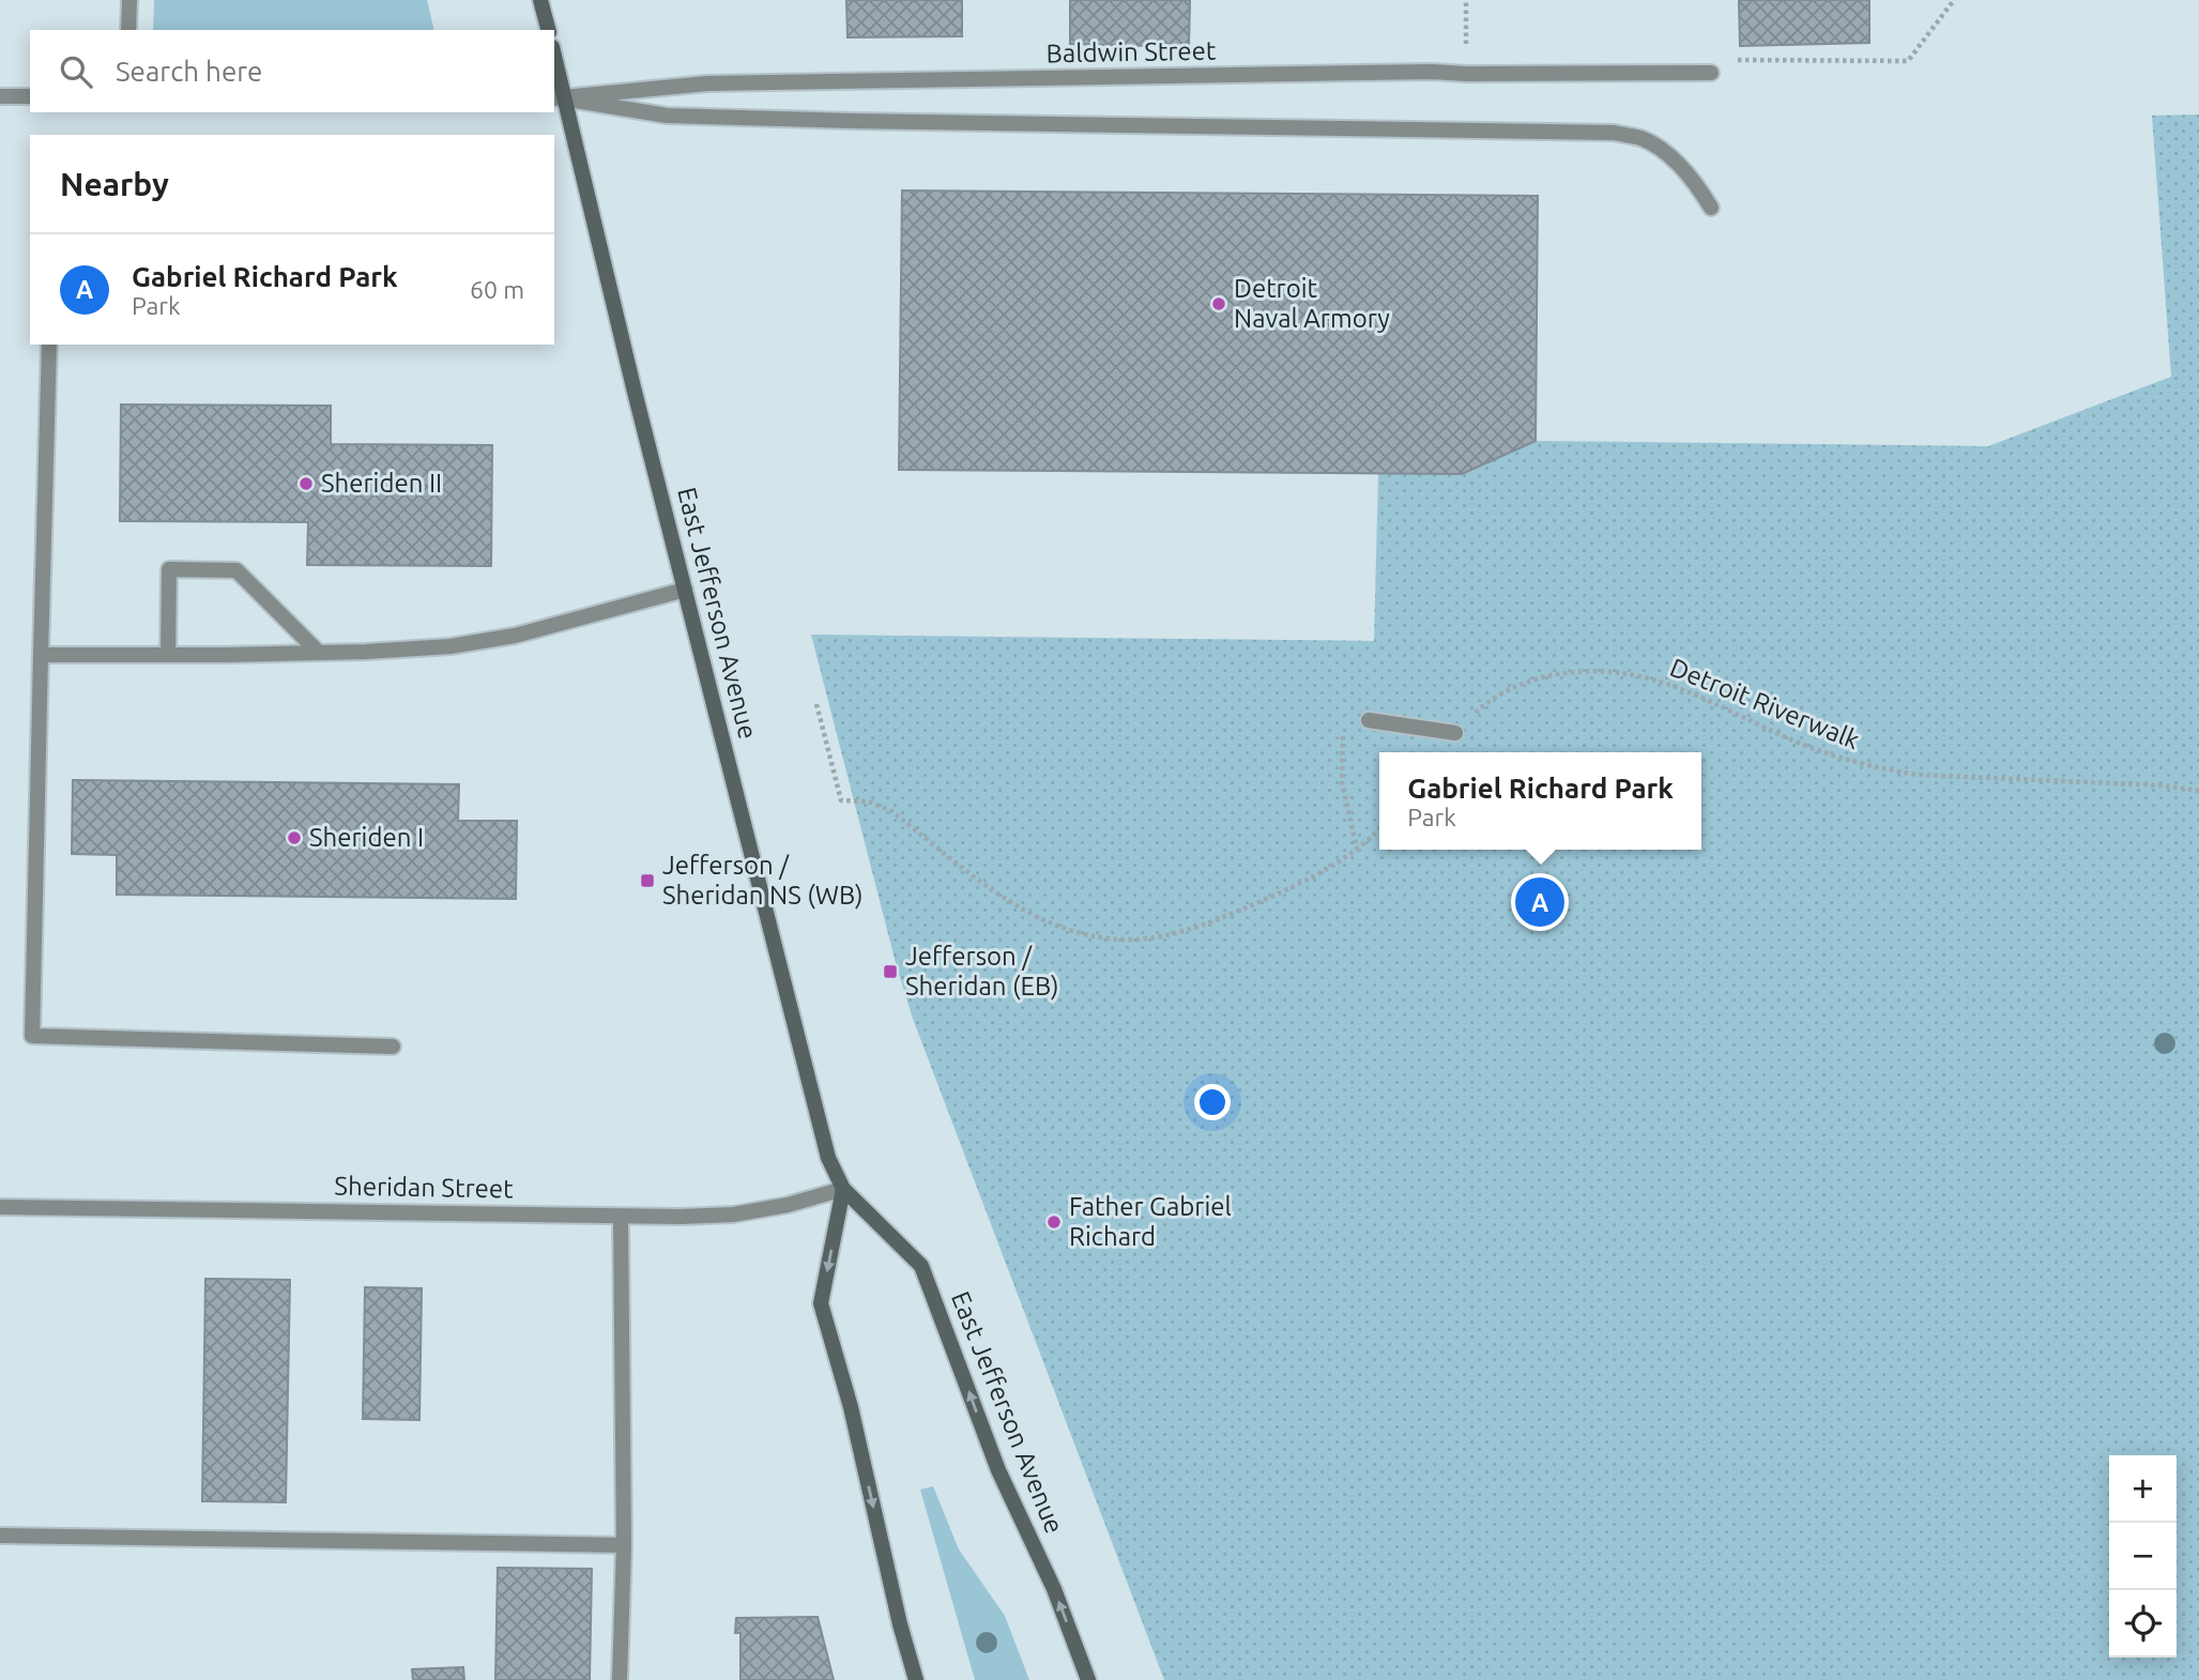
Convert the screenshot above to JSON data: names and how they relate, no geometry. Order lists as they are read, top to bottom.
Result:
{
  "streets": {
    "main road": ["East Jefferson Avenue"],
    "street": ["Baldwin Street", "Sheridan Street"],
    "path": ["Detroit Riverwalk"]
  },
  "crossings": [
    ["Baldwin Street", "East Jefferson Avenue"],
    ["East Jefferson Avenue", "Sheridan Street"]
  ],
  "places": {
    "other": [
      "Detroit Naval Armory",
      "Sheriden II",
      "Sheriden I",
      "Father Gabriel Richard"
    ],
    "transit": ["Jefferson / Sheridan NS (WB)", "Jefferson / Sheridan (EB)"]
  },
  "page": {
    "search": "Search here",
    "heading": "Nearby",
    "list": [
      {
        "mark": "A",
        "name": "Gabriel Richard Park",
        "note": "Park",
        "value": "60 m"
      }
    ],
    "popup": ["Gabriel Richard Park", "Park"],
    "pins": "A",
    "map_buttons": ["+", "−"]
  }
}
